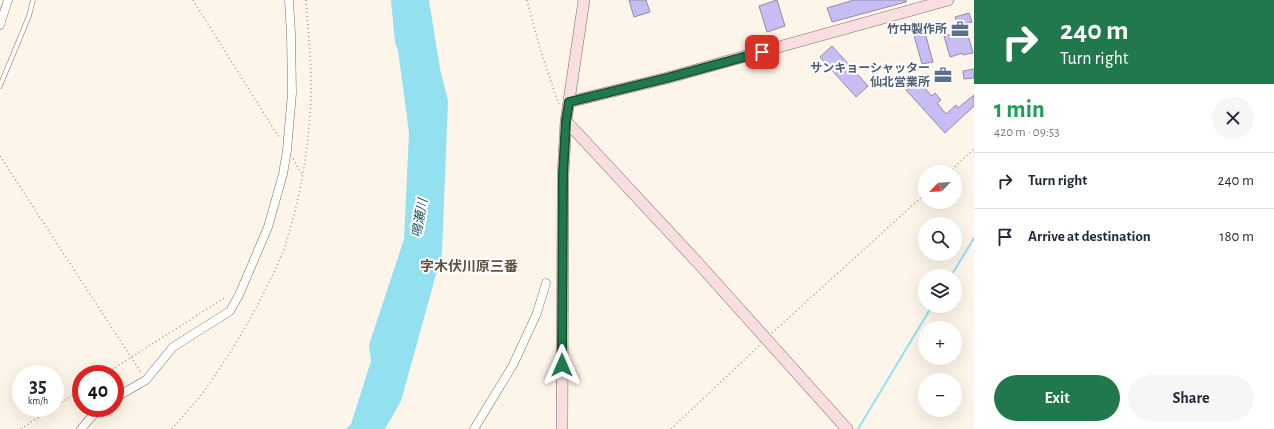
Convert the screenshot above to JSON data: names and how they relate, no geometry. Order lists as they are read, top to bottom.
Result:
{
  "districts": ["字木伏川原三番"],
  "water": ["鳴瀬川"],
  "places": {
    "office": ["竹中製作所", "サンキョーシャッター 仙北営業所"]
  },
  "north": "bottom left",
  "page": {
    "turn": ["240 m", "Turn right"],
    "heading": ["1 min", "420 m · 09:53"],
    "list": [
      {
        "name": "Turn right",
        "value": "240 m"
      },
      {
        "name": "Arrive at destination",
        "value": "180 m"
      }
    ],
    "map_buttons": ["+", "−"],
    "speed": "35 km/h",
    "limit": "40",
    "buttons": ["Exit", "Share"]
  }
}
